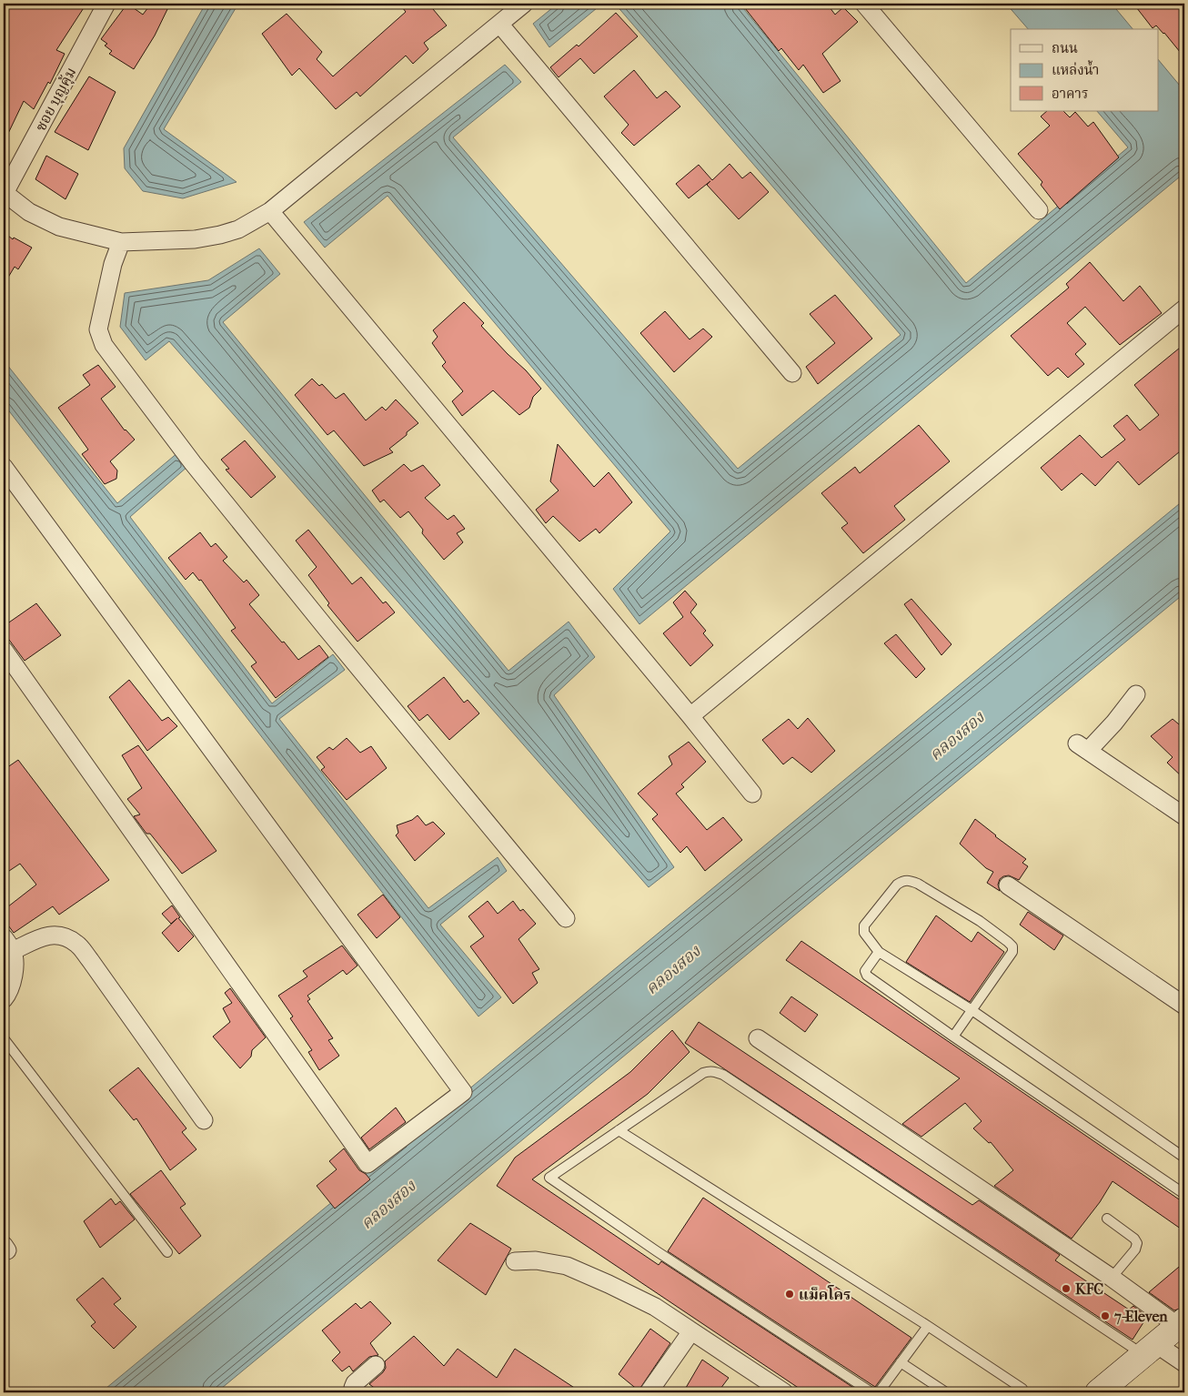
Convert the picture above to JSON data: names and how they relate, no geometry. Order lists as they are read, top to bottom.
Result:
{
  "streets": {
    "street": ["ซอย บุญคุ้ม"]
  },
  "water": ["คลองสอง"],
  "places": ["KFC", "แม็คโคร", "7-Eleven"],
  "legend": ["ถนน", "แหล่งน้ำ", "อาคาร"]
}
